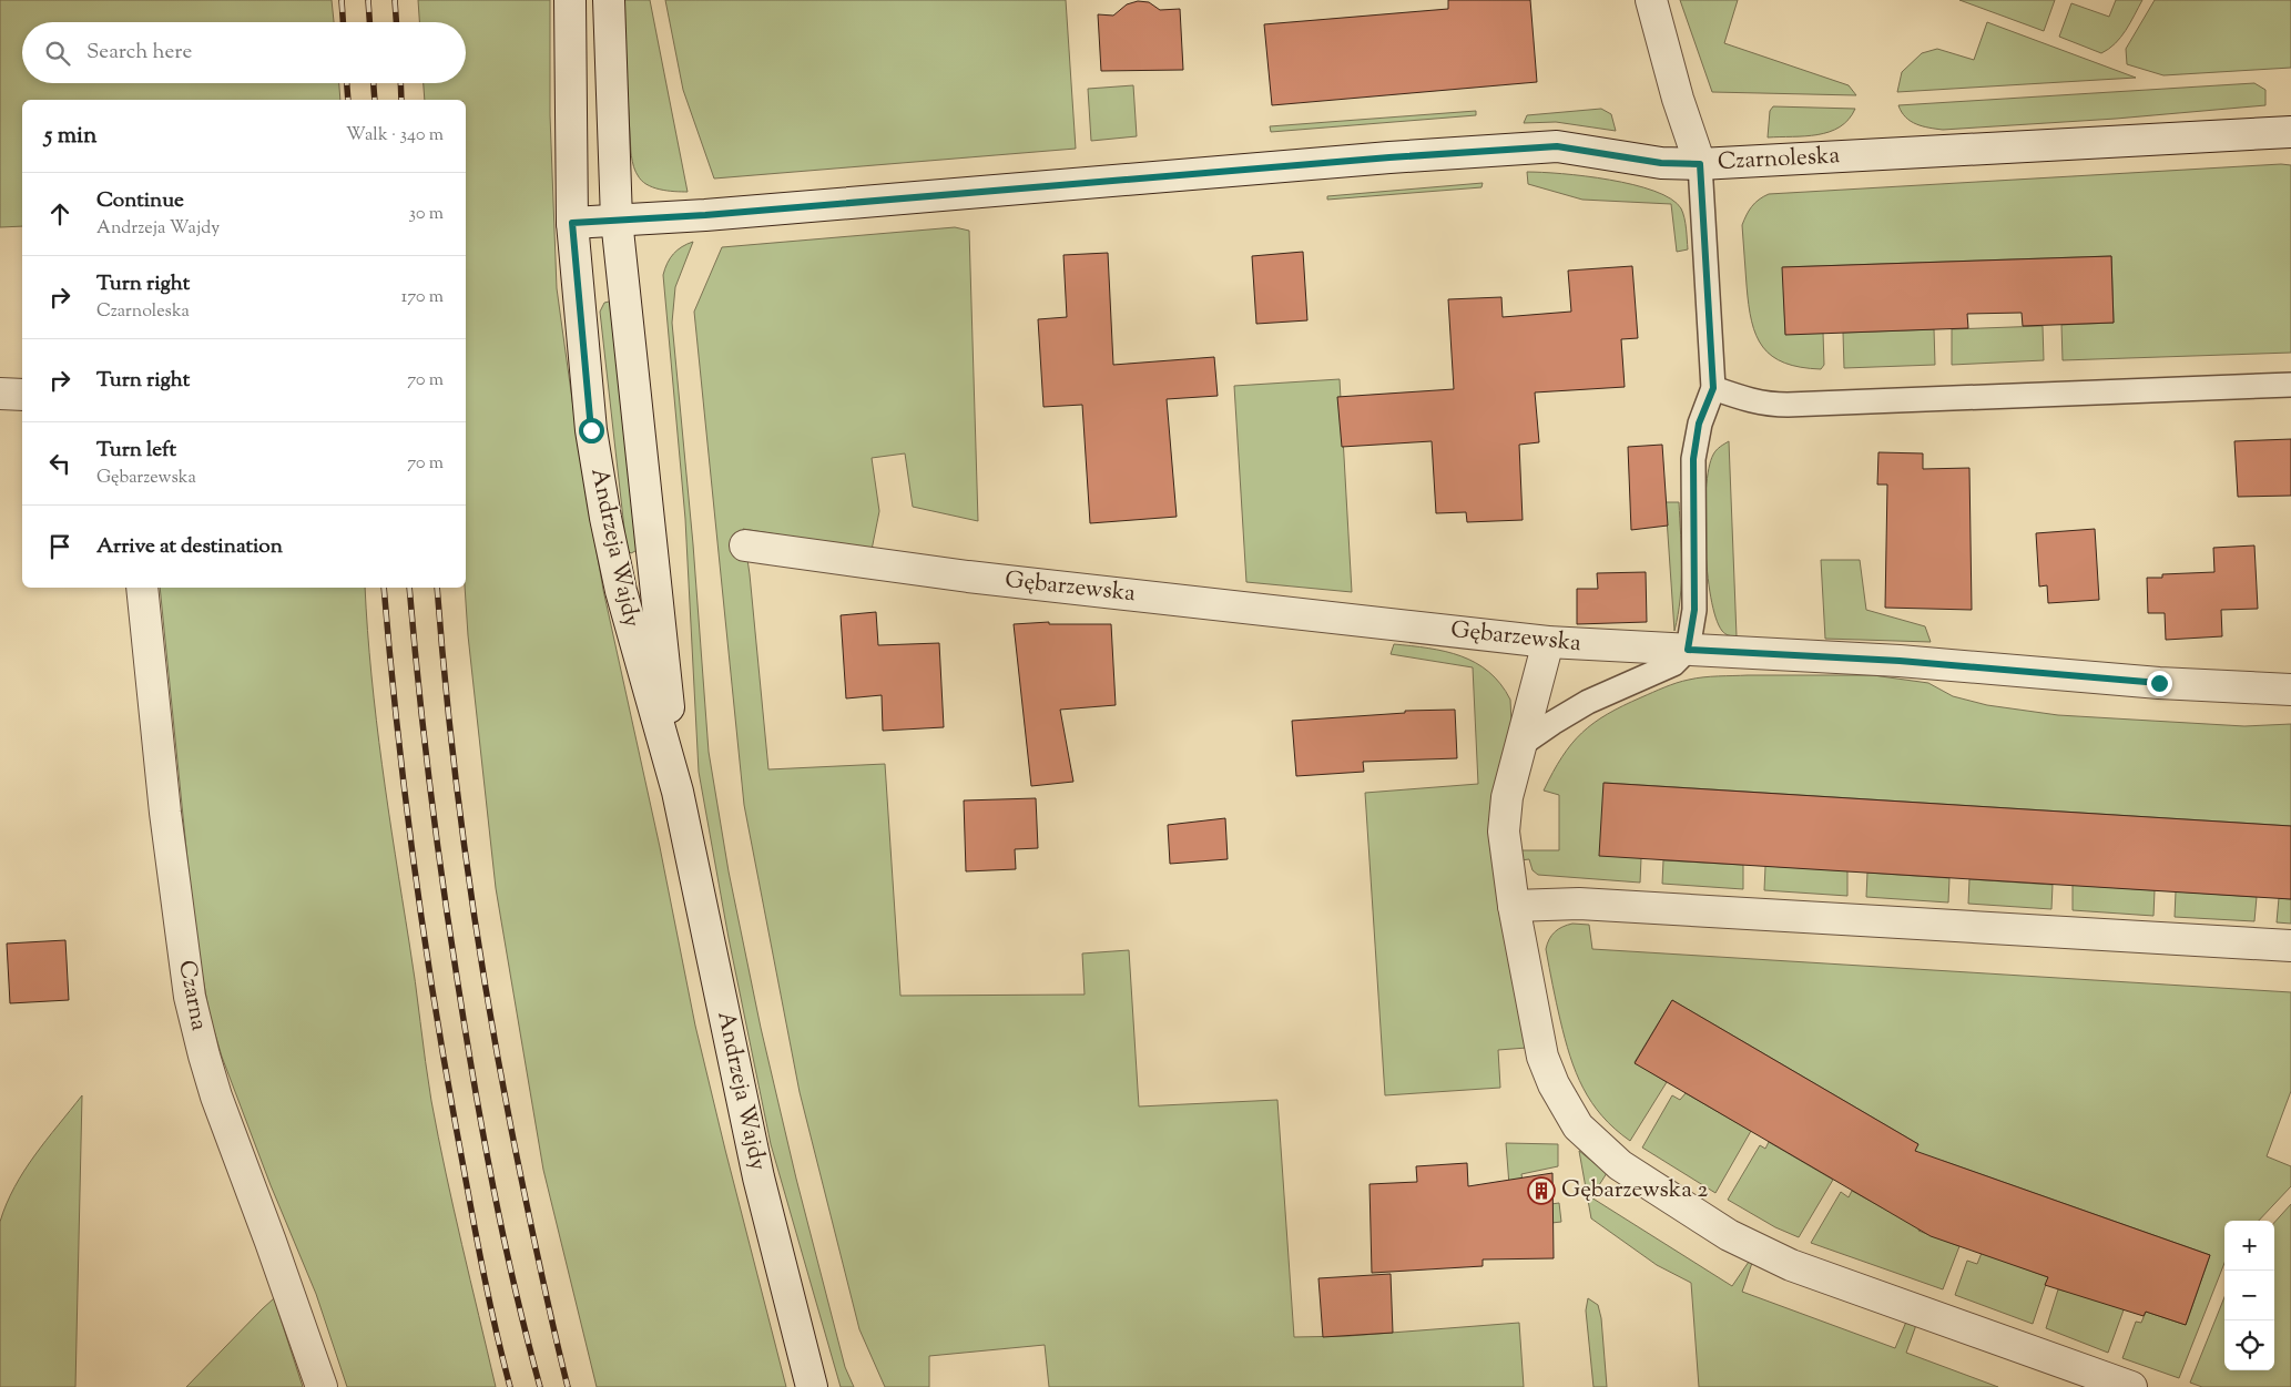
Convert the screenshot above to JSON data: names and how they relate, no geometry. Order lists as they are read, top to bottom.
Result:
{
  "streets": {
    "street": [
      "Czarnoleska",
      "Andrzeja Wajdy",
      "Gębarzewska",
      "Czarna"
    ]
  },
  "crossings": [
    ["Czarnoleska", "Andrzeja Wajdy"]
  ],
  "places": {
    "building": ["Gębarzewska 2"]
  },
  "page": {
    "search": "Search here",
    "heading": ["5 min", "Walk · 340 m"],
    "list": [
      ["Continue", "Andrzeja Wajdy", "30 m"],
      ["Turn right", "Czarnoleska", "170 m"],
      ["Turn right", "70 m"],
      ["Turn left", "Gębarzewska", "70 m"],
      "Arrive at destination"
    ],
    "map_buttons": ["+", "−"]
  }
}
